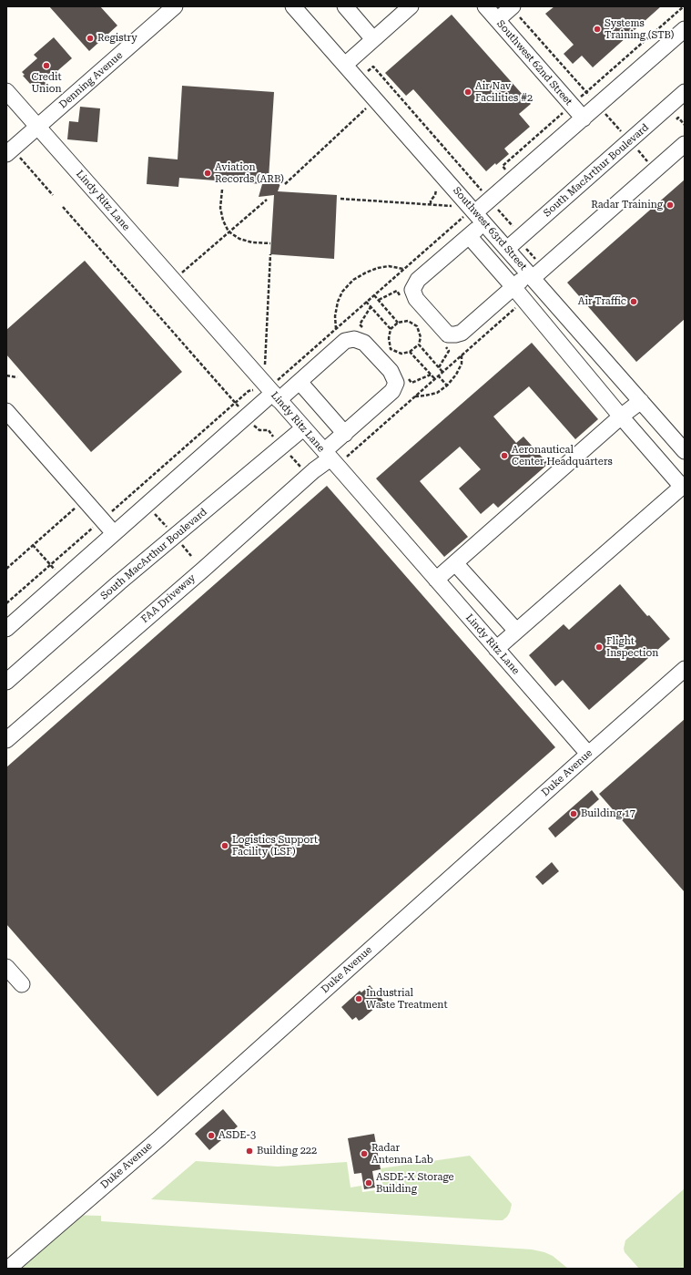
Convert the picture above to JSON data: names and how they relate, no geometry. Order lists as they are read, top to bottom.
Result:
{
  "streets": {
    "street": [
      "Southwest 62nd Street",
      "Denning Avenue",
      "South MacArthur Boulevard",
      "Lindy Ritz Lane",
      "Southwest 63rd Street",
      "FAA Driveway",
      "Duke Avenue"
    ]
  },
  "crossings": [
    ["Denning Avenue", "Lindy Ritz Lane"],
    ["South MacArthur Boulevard", "Lindy Ritz Lane"],
    ["South MacArthur Boulevard", "Southwest 63rd Street"],
    ["Lindy Ritz Lane", "FAA Driveway"],
    ["Lindy Ritz Lane", "Duke Avenue"]
  ],
  "places": [
    "Systems Training (STB)",
    "Registry",
    "Credit Union",
    "Air Nav Facilities #2",
    "Aviation Records (ARB)",
    "Radar Training",
    "Air Traffic",
    "Aeronautical Center Headquarters",
    "Flight Inspection",
    "Building 17",
    "Logistics Support Facility (LSF)",
    "Industrial Waste Treatment",
    "ASDE-3",
    "Building 222",
    "Radar Antenna Lab",
    "ASDE-X Storage Building"
  ]
}
